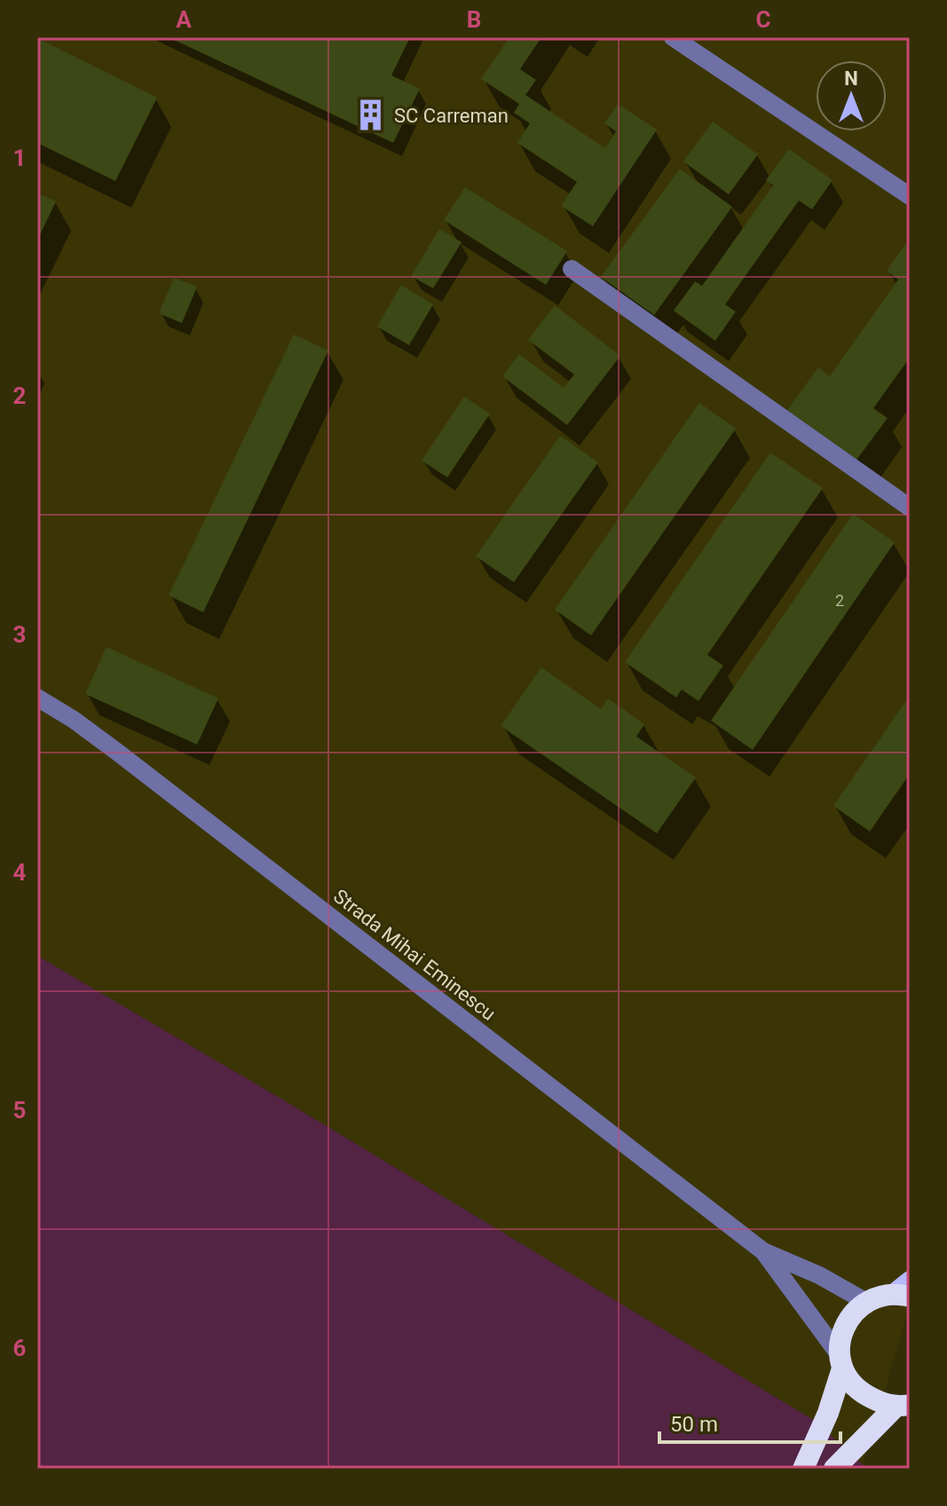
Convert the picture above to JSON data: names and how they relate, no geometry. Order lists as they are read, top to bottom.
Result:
{
  "streets": {
    "street": ["Strada Mihai Eminescu"]
  },
  "places": {
    "building": ["SC Carreman"]
  },
  "house_numbers": ["2"],
  "scale_bar": "50 m",
  "north": "top",
  "grid": {
    "columns": ["A", "B", "C"],
    "rows": [
      "1",
      "2",
      "3",
      "4",
      "5",
      "6"
    ]
  }
}
